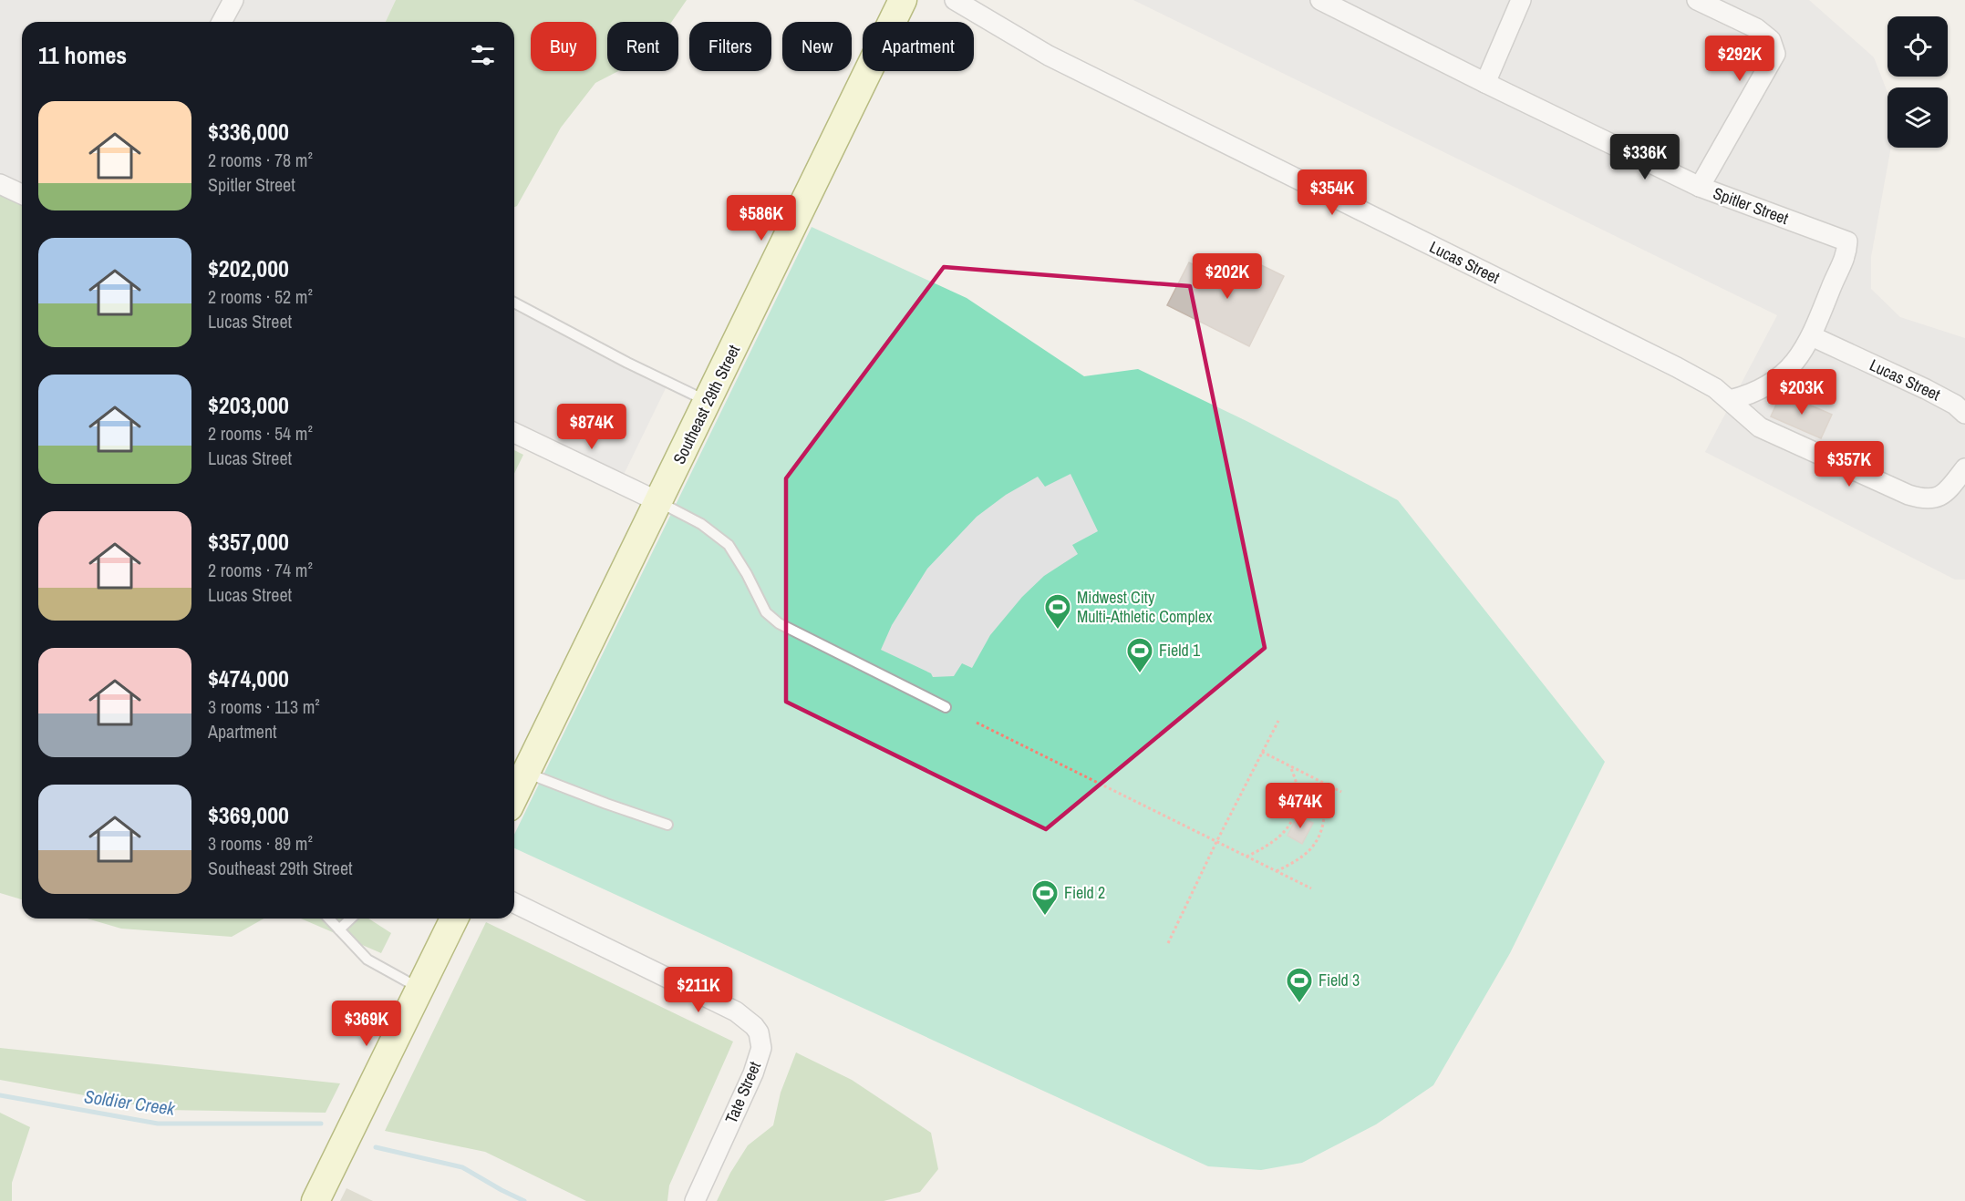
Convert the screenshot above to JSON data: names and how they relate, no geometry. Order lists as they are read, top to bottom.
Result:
{
  "streets": {
    "main road": ["Southeast 29th Street"],
    "street": ["Spitler Street", "Lucas Street", "Tate Street"]
  },
  "crossings": [
    ["Spitler Street", "Lucas Street"]
  ],
  "water": ["Soldier Creek"],
  "places": {
    "sports": [
      "Midwest City Multi-Athletic Complex",
      "Field 1",
      "Field 2",
      "Field 3"
    ]
  },
  "page": {
    "chip": [
      "Buy",
      "Rent",
      "Filters",
      "New",
      "Apartment"
    ],
    "heading": "11 homes",
    "price": [
      "$292K",
      "$336K",
      "$354K",
      "$586K",
      "$202K",
      "$203K",
      "$874K",
      "$357K",
      "$474K",
      "$211K",
      "$369K"
    ],
    "list": [
      {
        "name": "$336,000",
        "note": "2 rooms · 78 m² · Spitler Street"
      },
      {
        "name": "$202,000",
        "note": "2 rooms · 52 m² · Lucas Street"
      },
      {
        "name": "$203,000",
        "note": "2 rooms · 54 m² · Lucas Street"
      },
      {
        "name": "$357,000",
        "note": "2 rooms · 74 m² · Lucas Street"
      },
      {
        "name": "$474,000",
        "note": "3 rooms · 113 m² · Apartment"
      },
      {
        "name": "$369,000",
        "note": "3 rooms · 89 m² · Southeast 29th Street"
      }
    ]
  }
}
